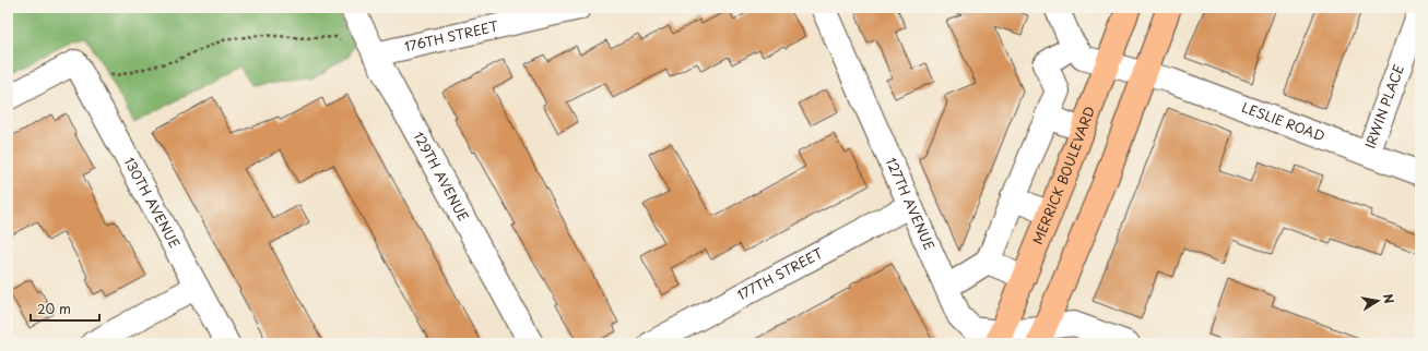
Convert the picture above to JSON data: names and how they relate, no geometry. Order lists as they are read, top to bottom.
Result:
{
  "streets": {
    "main road": ["MERRICK BOULEVARD"],
    "street": [
      "176TH STREET",
      "IRWIN PLACE",
      "LESLIE ROAD",
      "129TH AVENUE",
      "130TH AVENUE",
      "127TH AVENUE",
      "177TH STREET"
    ]
  },
  "crossings": [
    ["176TH STREET", "129TH AVENUE"],
    ["IRWIN PLACE", "LESLIE ROAD"],
    ["LESLIE ROAD", "MERRICK BOULEVARD"],
    ["MERRICK BOULEVARD", "127TH AVENUE"],
    ["127TH AVENUE", "177TH STREET"]
  ],
  "scale_bar": "20 m",
  "north": "right"
}
